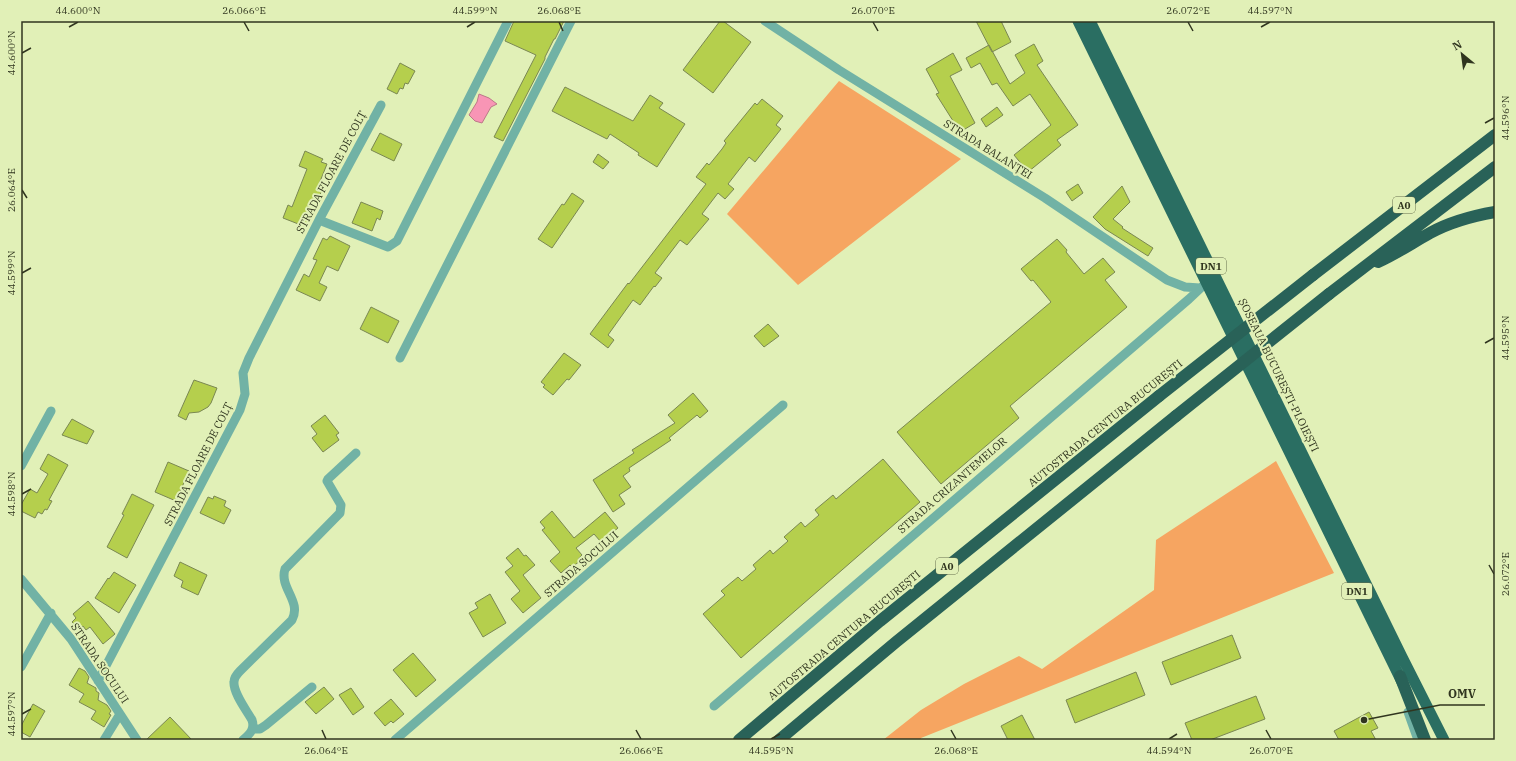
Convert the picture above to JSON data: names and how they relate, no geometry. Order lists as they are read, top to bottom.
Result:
{
  "streets": {
    "highway": [
      "A0",
      "DN1",
      "ȘOSEAUA BUCUREȘTI-PLOIEȘTI",
      "AUTOSTRADA CENTURA BUCUREȘTI"
    ],
    "street": [
      "STRADA BALANȚEI",
      "STRADA FLOARE DE COLȚ",
      "STRADA CRIZANTEMELOR",
      "STRADA SOCULUI"
    ]
  },
  "crossings": [
    ["STRADA BALANȚEI", "DN1"],
    ["STRADA BALANȚEI", "STRADA CRIZANTEMELOR"],
    ["STRADA FLOARE DE COLȚ", "STRADA SOCULUI"],
    ["DN1", "STRADA CRIZANTEMELOR"]
  ],
  "places": ["OMV"],
  "north": "top left",
  "coordinates": [
    "44.600°N",
    "26.066°E",
    "44.599°N",
    "26.068°E",
    "26.070°E",
    "26.072°E",
    "44.597°N",
    "44.596°N",
    "26.064°E",
    "44.595°N",
    "44.598°N",
    "44.594°N"
  ]
}
